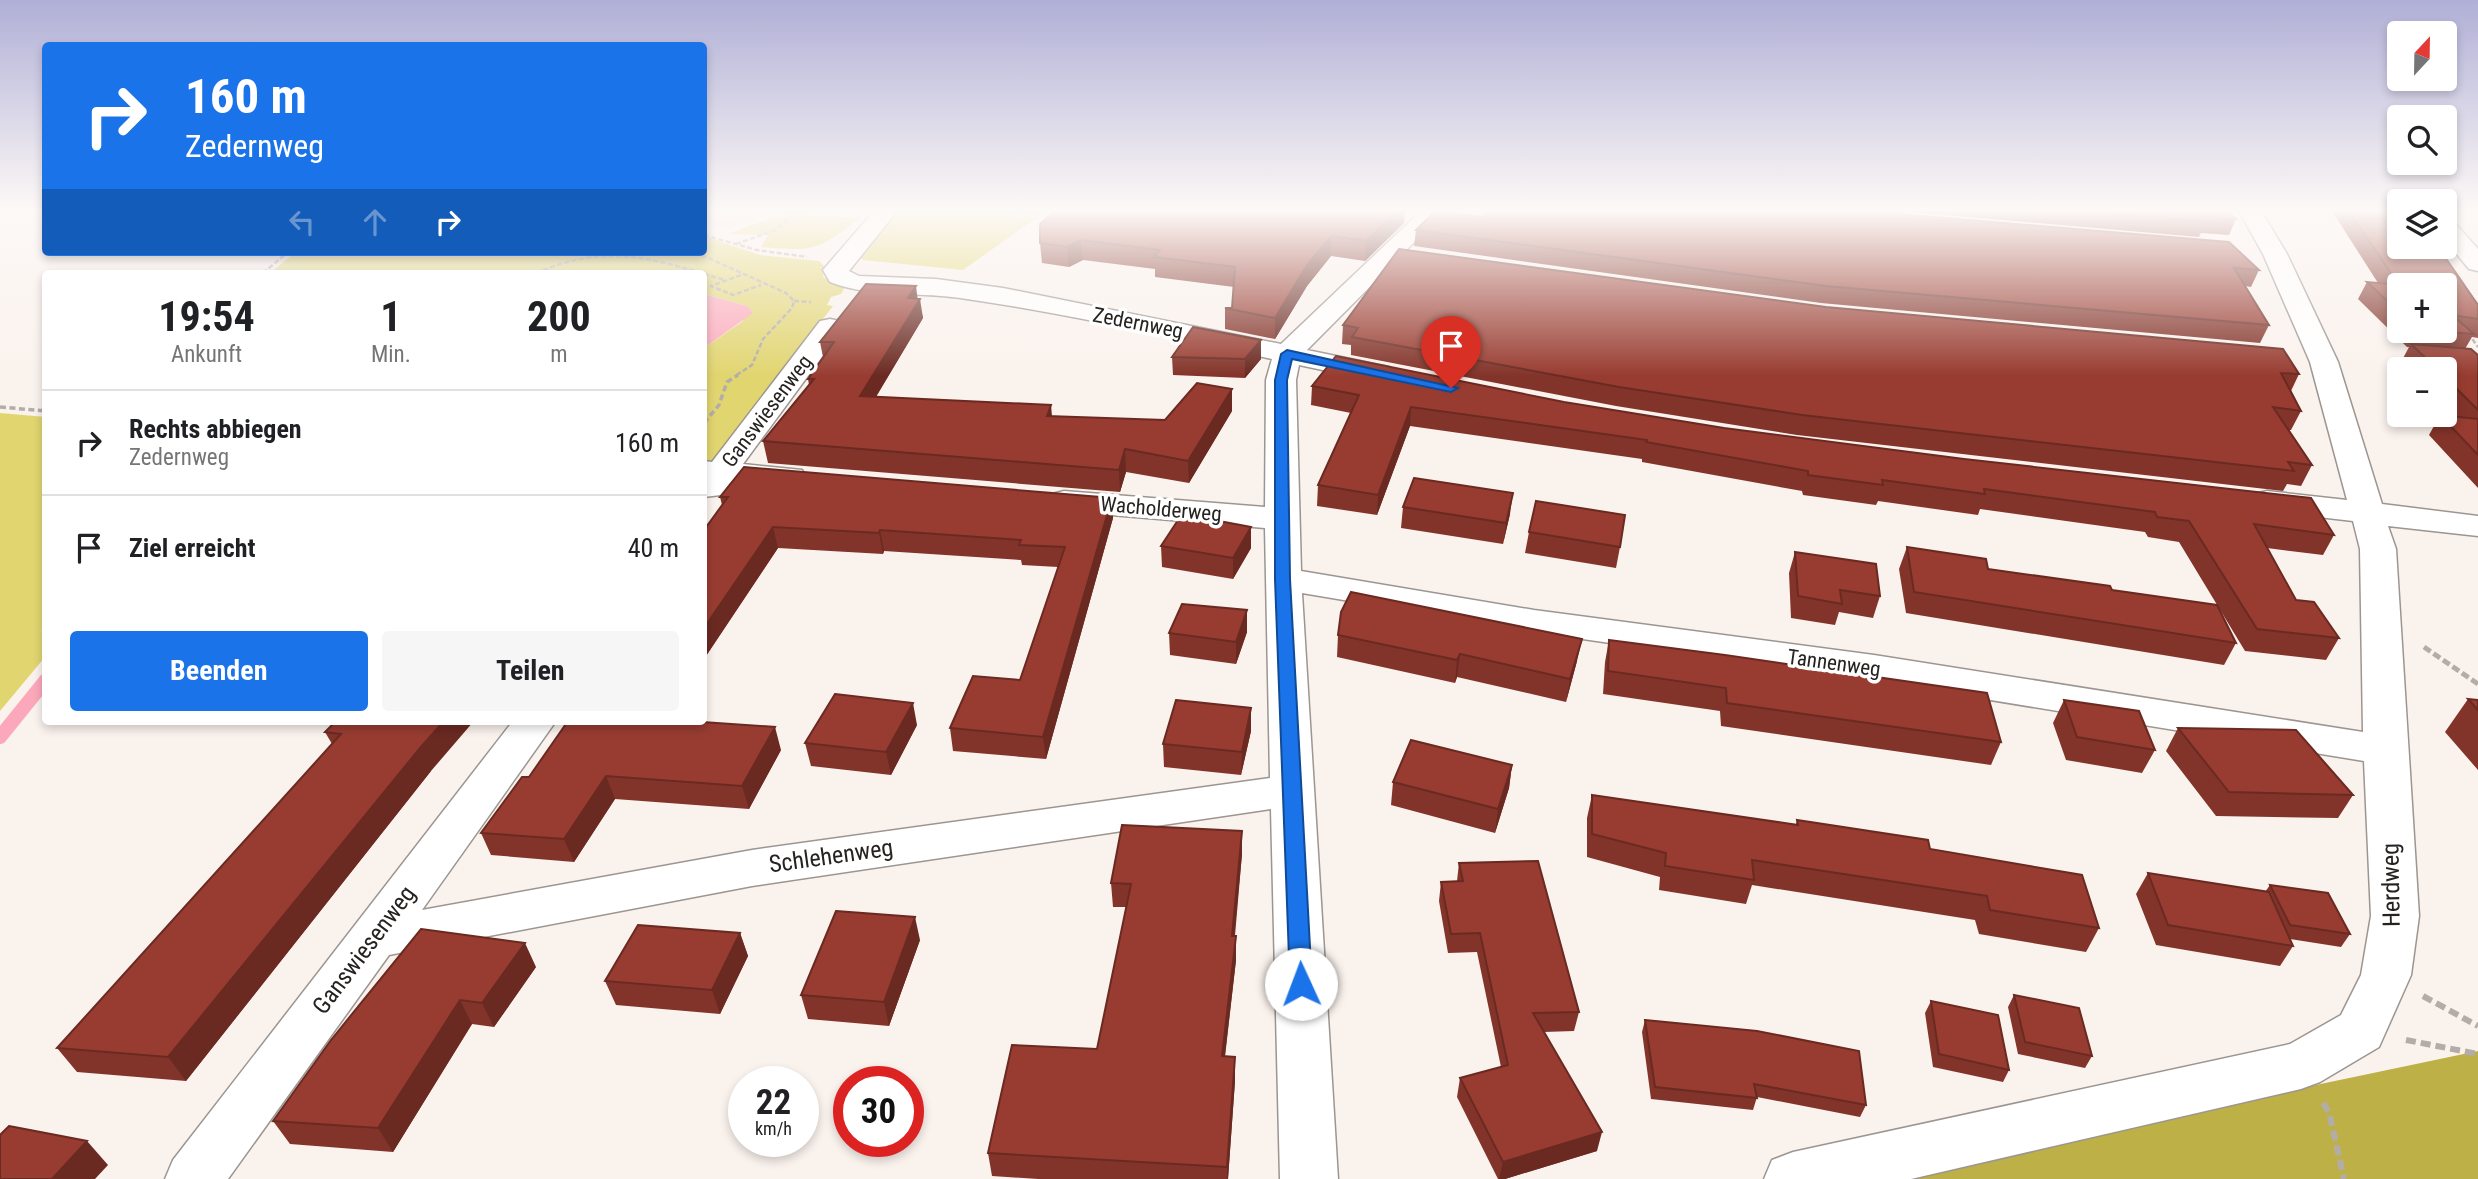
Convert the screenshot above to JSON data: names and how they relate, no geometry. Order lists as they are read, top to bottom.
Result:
{
  "streets": {
    "street": [
      "Zedernweg",
      "Ganswiesenweg",
      "Wacholderweg",
      "Tannenweg",
      "Schlehenweg",
      "Herdweg"
    ]
  },
  "crossings": [
    ["Ganswiesenweg", "Schlehenweg"],
    ["Tannenweg", "Herdweg"]
  ],
  "north": "top",
  "page": {
    "map_buttons": ["+", "−"],
    "turn": ["160 m", "Zedernweg"],
    "eta": [
      "19:54",
      "Ankunft",
      "1",
      "Min.",
      "200",
      "m"
    ],
    "list": [
      {
        "name": "Rechts abbiegen",
        "note": "Zedernweg",
        "value": "160 m"
      },
      {
        "name": "Ziel erreicht",
        "value": "40 m"
      }
    ],
    "buttons": ["Beenden", "Teilen"],
    "speed": "22 km/h",
    "limit": "30"
  }
}
